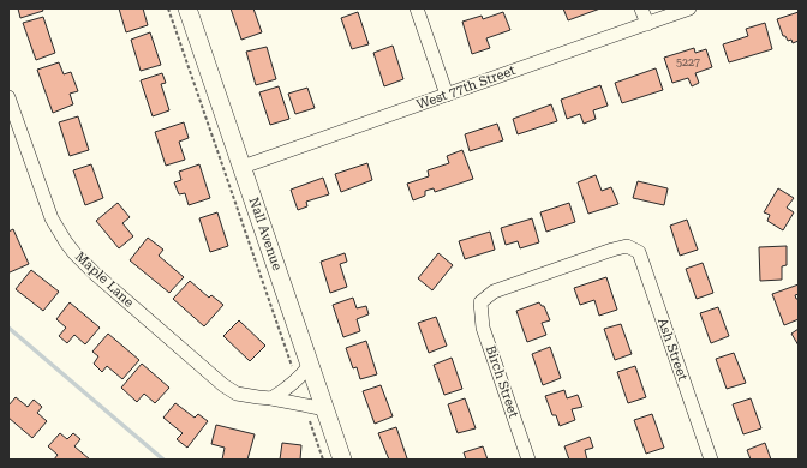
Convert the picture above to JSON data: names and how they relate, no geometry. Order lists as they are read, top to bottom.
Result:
{
  "streets": {
    "main road": ["Nall Avenue"],
    "street": [
      "West 77th Street",
      "Maple Lane",
      "Ash Street",
      "Birch Street"
    ]
  },
  "crossings": [
    ["West 77th Street", "Nall Avenue"],
    ["Nall Avenue", "Maple Lane"],
    ["Ash Street", "Birch Street"]
  ],
  "house_numbers": ["5227"]
}
